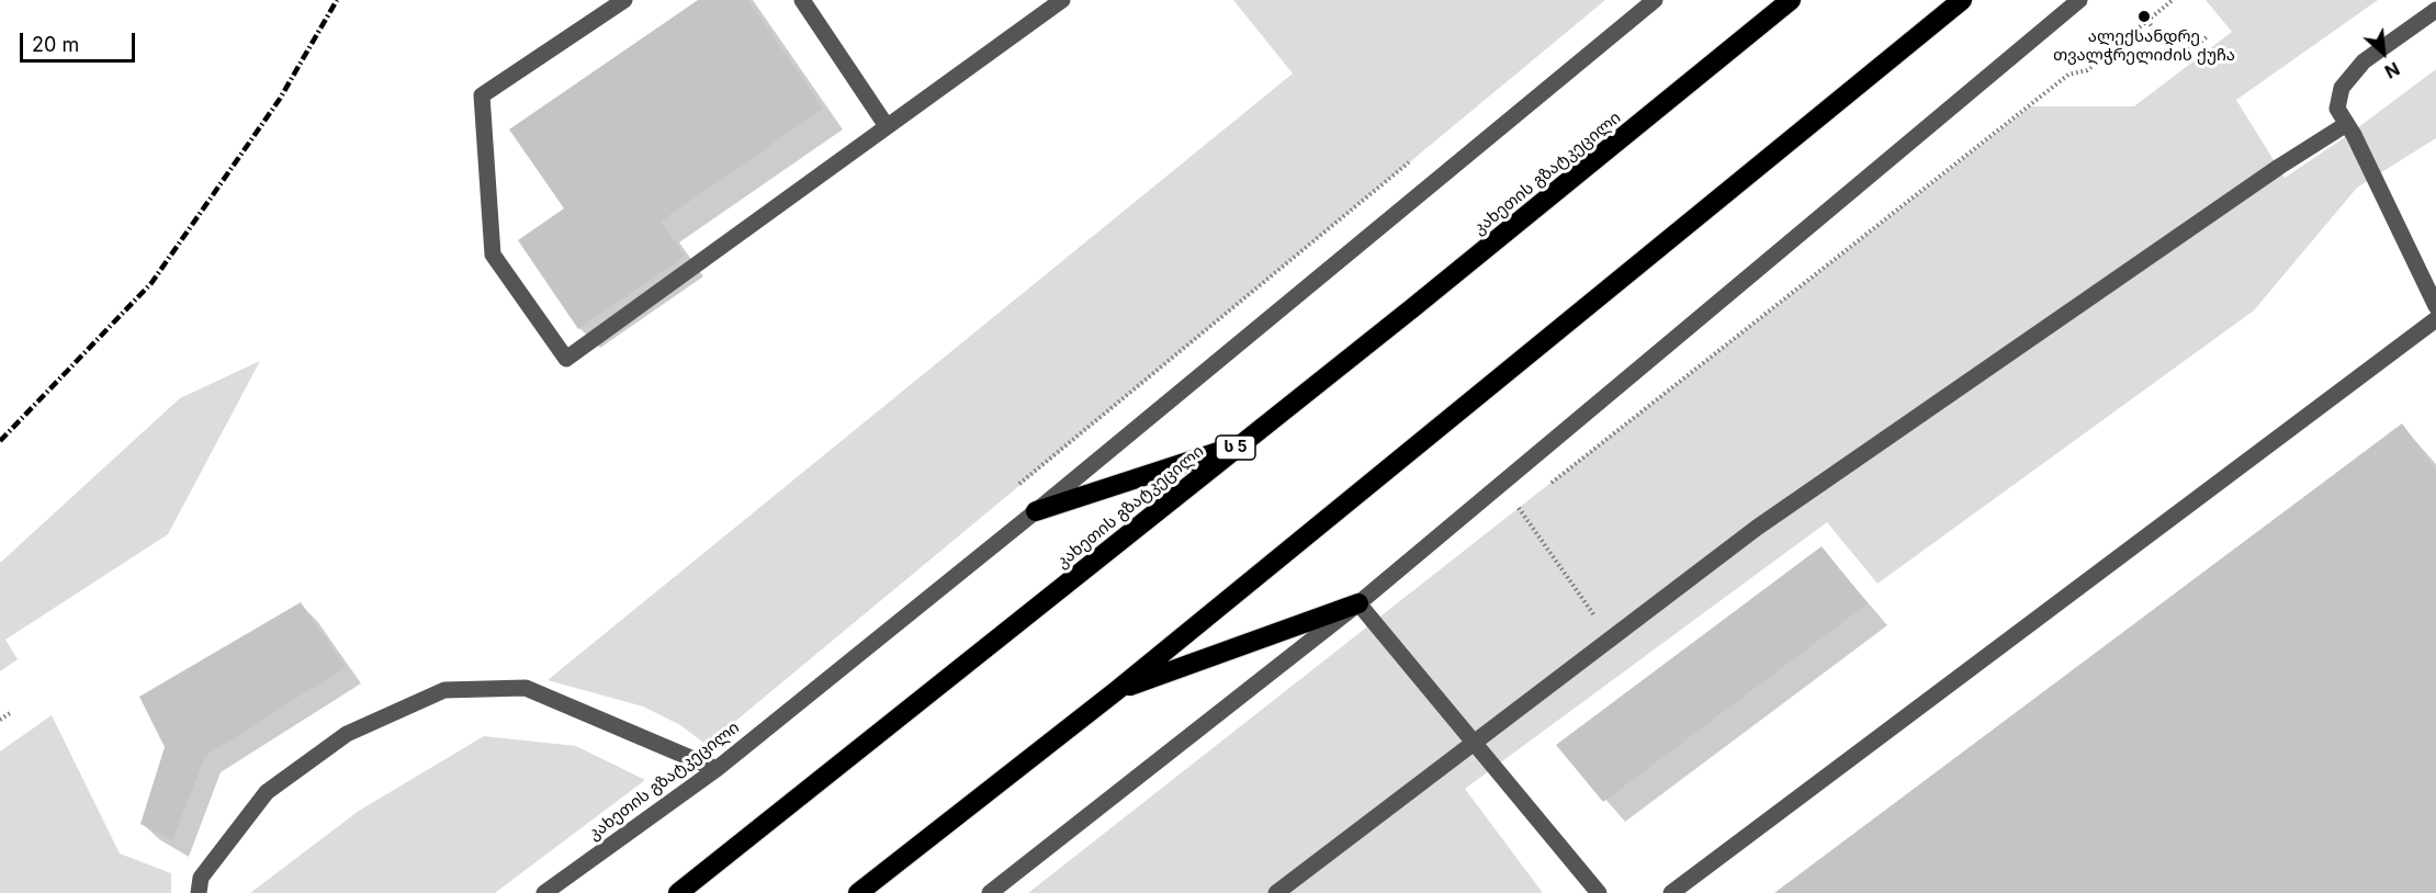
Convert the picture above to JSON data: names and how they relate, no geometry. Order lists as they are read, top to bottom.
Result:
{
  "streets": {
    "highway": ["კახეთის გზატკეცილი", "ს 5"]
  },
  "places": ["ალექსანდრე თვალჭრელიძის ქუჩა"],
  "scale_bar": "20 m",
  "north": "bottom right"
}
